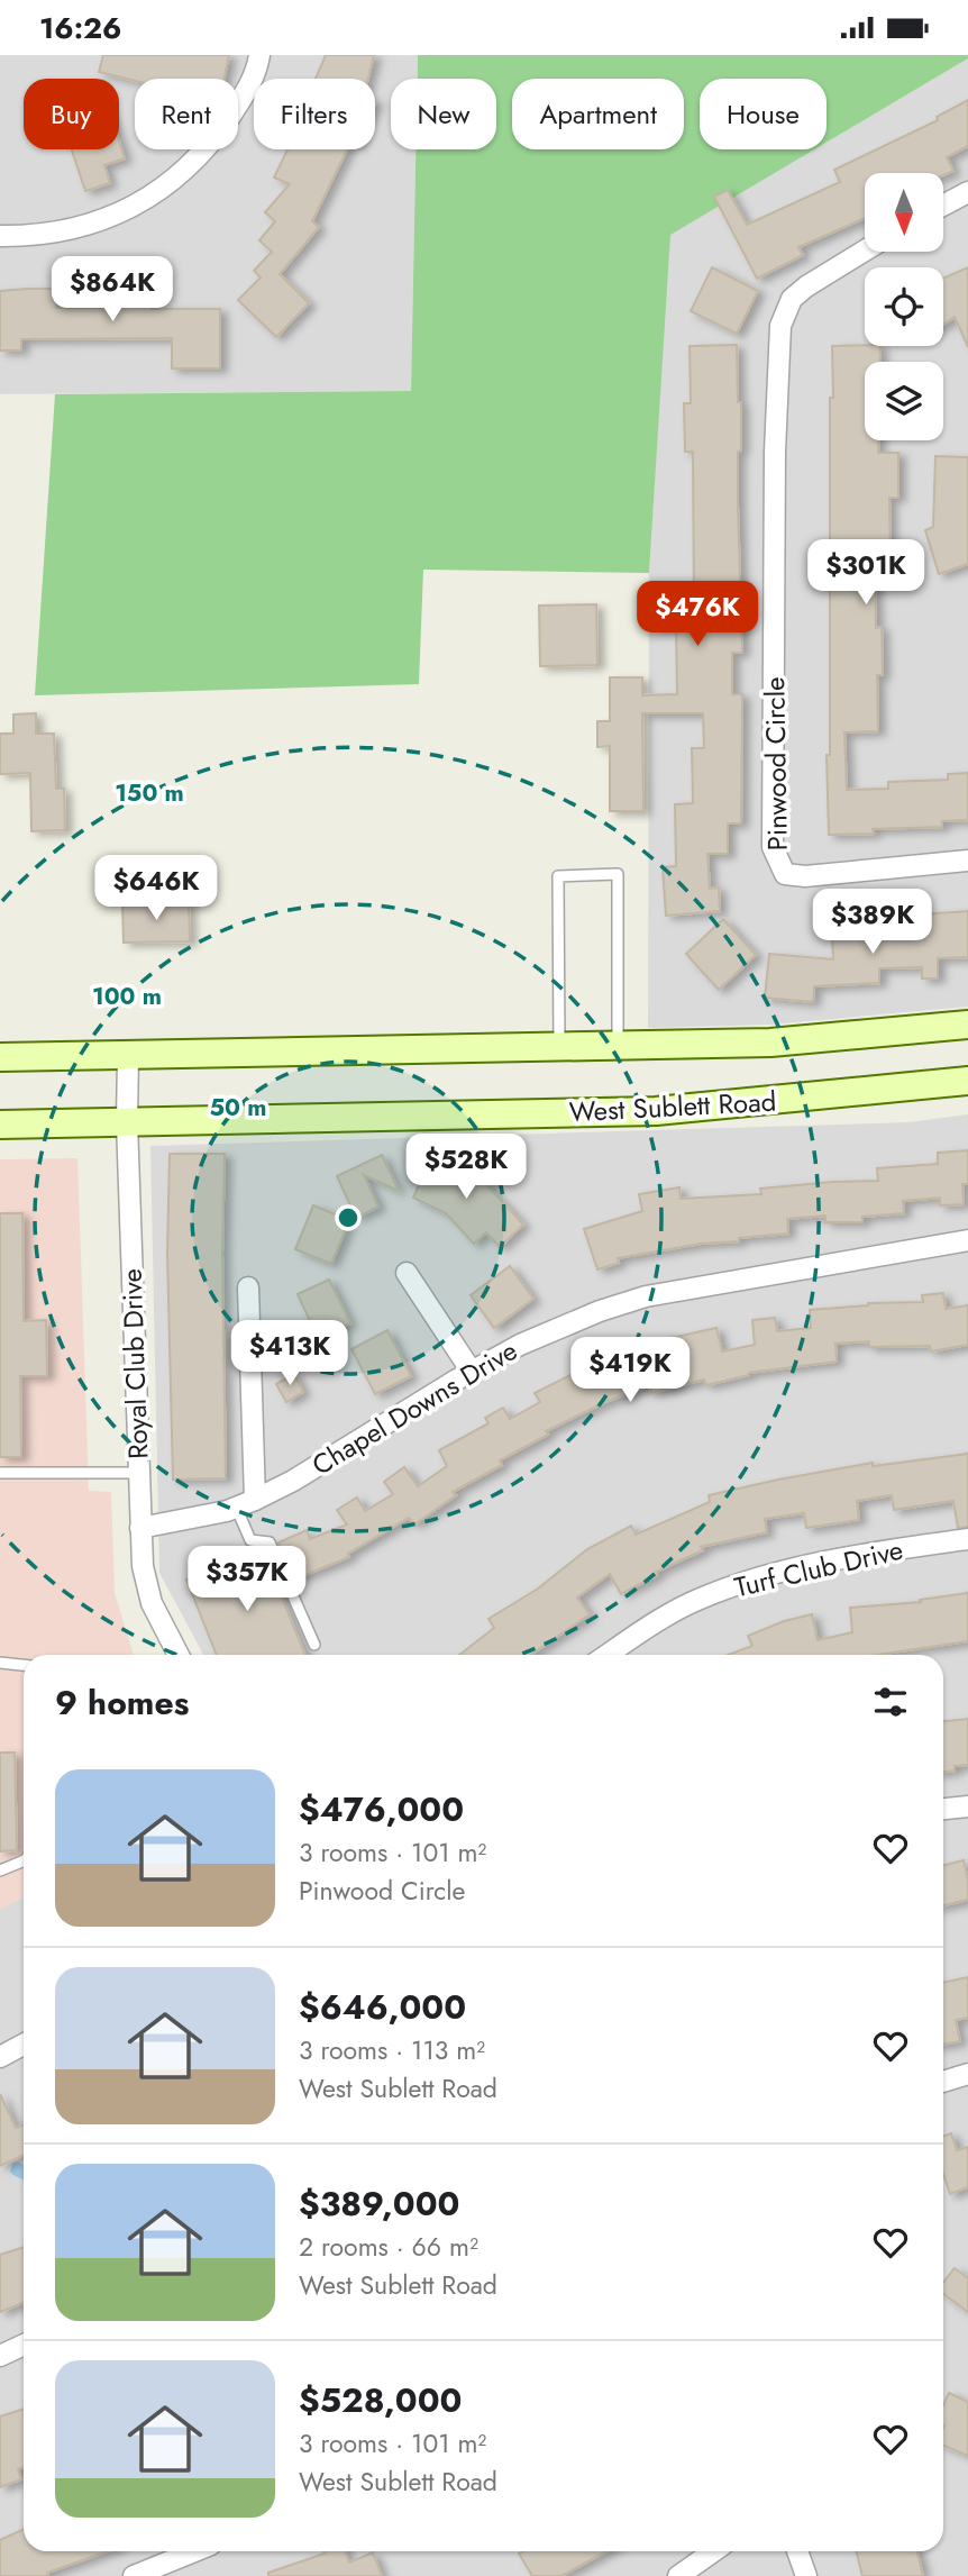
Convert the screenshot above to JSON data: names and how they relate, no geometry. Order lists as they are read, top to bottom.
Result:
{
  "streets": {
    "main road": ["West Sublett Road"],
    "street": [
      "Pinwood Circle",
      "Royal Club Drive",
      "Chapel Downs Drive",
      "Turf Club Drive"
    ]
  },
  "crossings": [
    ["West Sublett Road", "Royal Club Drive"],
    ["Royal Club Drive", "Chapel Downs Drive"]
  ],
  "north": "bottom",
  "page": {
    "status": "16:26",
    "chip": [
      "Buy",
      "Rent",
      "Filters",
      "New",
      "Apartment",
      "House"
    ],
    "price": [
      "$864K",
      "$301K",
      "$476K",
      "$646K",
      "$389K",
      "$528K",
      "$413K",
      "$419K",
      "$357K"
    ],
    "heading": "9 homes",
    "list": [
      {
        "name": "$476,000",
        "note": "3 rooms · 101 m² · Pinwood Circle"
      },
      {
        "name": "$646,000",
        "note": "3 rooms · 113 m² · West Sublett Road"
      },
      {
        "name": "$389,000",
        "note": "2 rooms · 66 m² · West Sublett Road"
      },
      {
        "name": "$528,000",
        "note": "3 rooms · 101 m² · West Sublett Road"
      }
    ]
  },
  "rings": ["150 m", "100 m", "50 m"]
}
